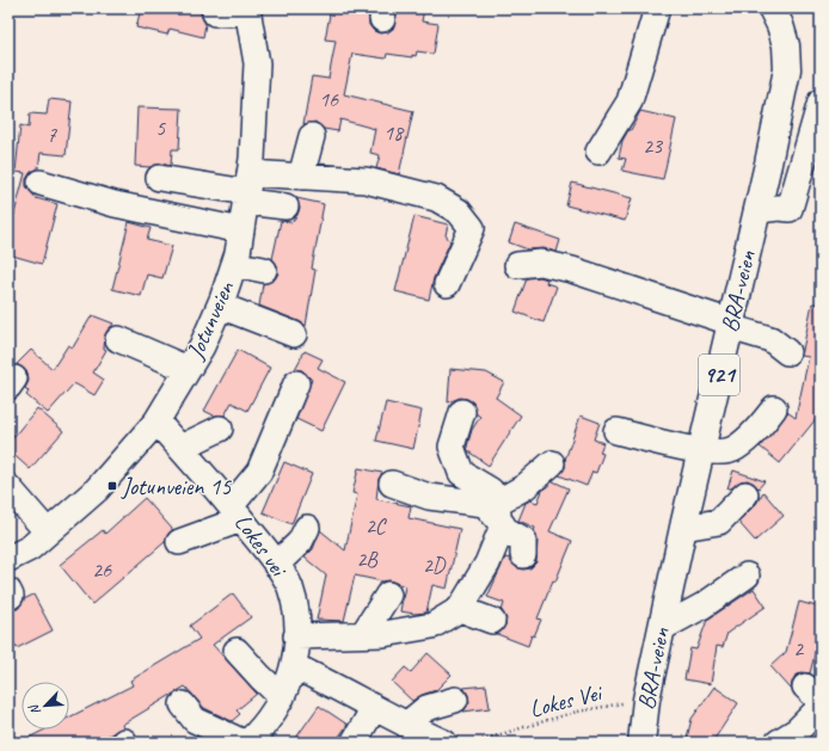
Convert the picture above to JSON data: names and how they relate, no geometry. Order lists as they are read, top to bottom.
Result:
{
  "streets": {
    "main road": ["BRA-veien", "921"],
    "street": ["Jotunveien", "Lokes vei"],
    "path": ["Lokes Vei"]
  },
  "crossings": [
    ["BRA-veien", "Lokes Vei"],
    ["Jotunveien", "Lokes vei"]
  ],
  "places": {
    "transit": ["Jotunveien 15"]
  },
  "house_numbers": [
    "16",
    "5",
    "18",
    "7",
    "23",
    "2C",
    "2B",
    "2D",
    "26",
    "2"
  ],
  "north": "bottom left"
}
